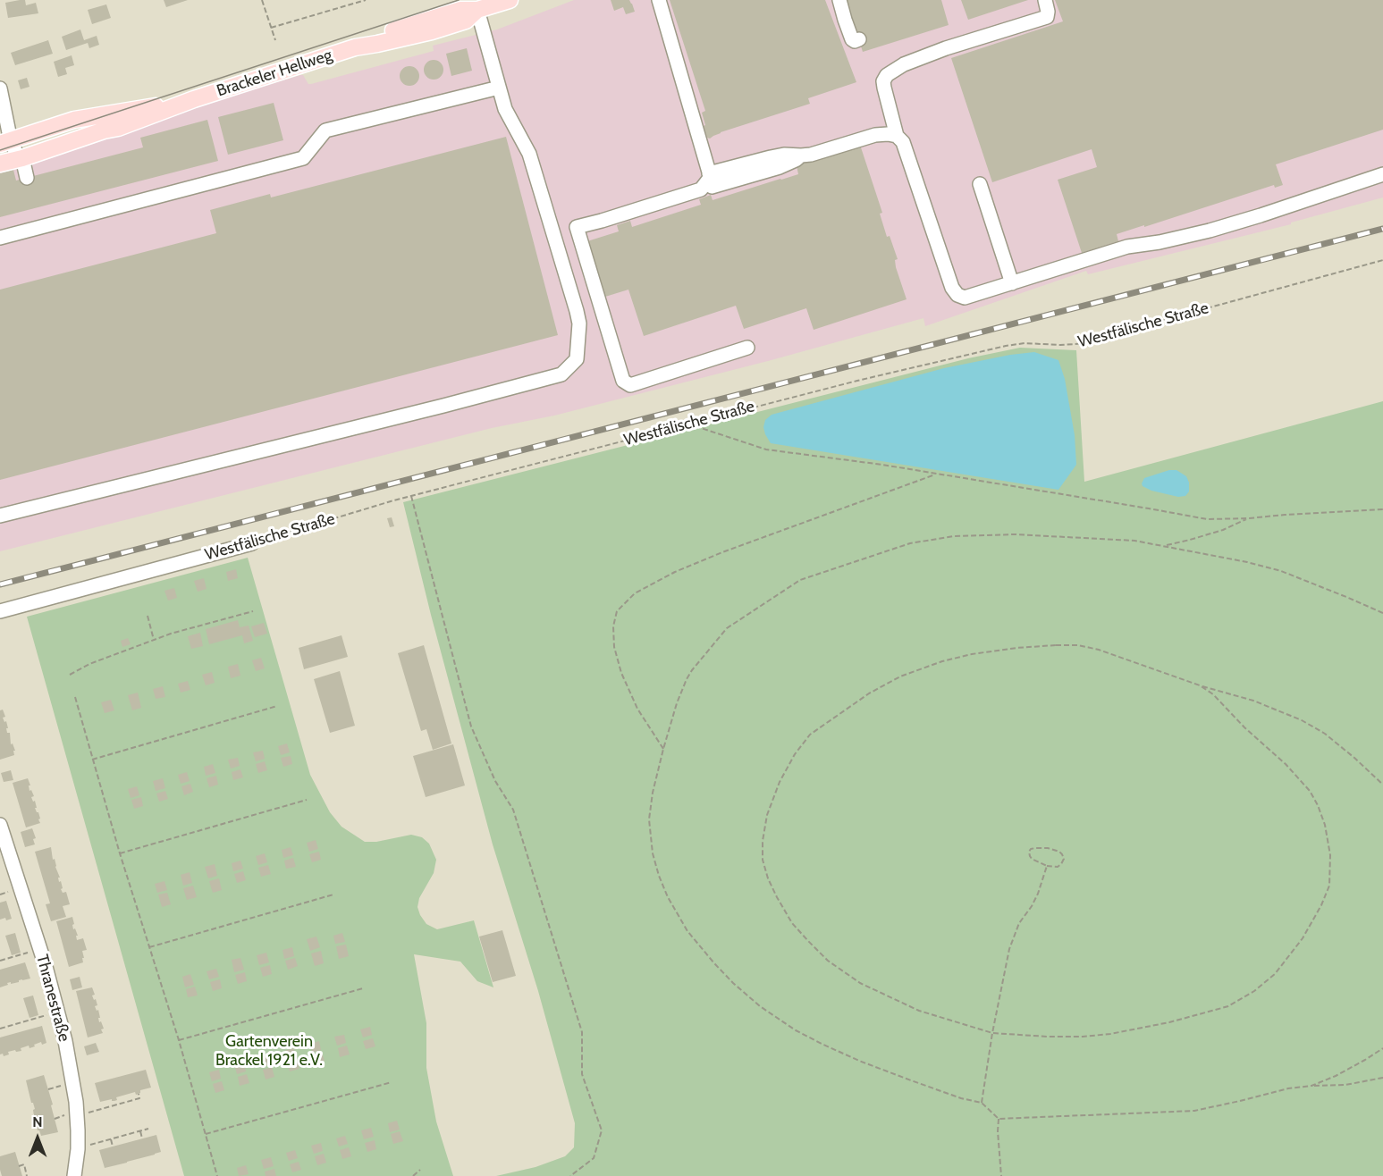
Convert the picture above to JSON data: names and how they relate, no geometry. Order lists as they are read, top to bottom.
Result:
{
  "streets": {
    "main road": ["Brackeler Hellweg"],
    "street": ["Westfälische Straße", "Thranestraße"]
  },
  "parks": ["Gartenverein Brackel 1921 e.V."],
  "north": "top"
}
